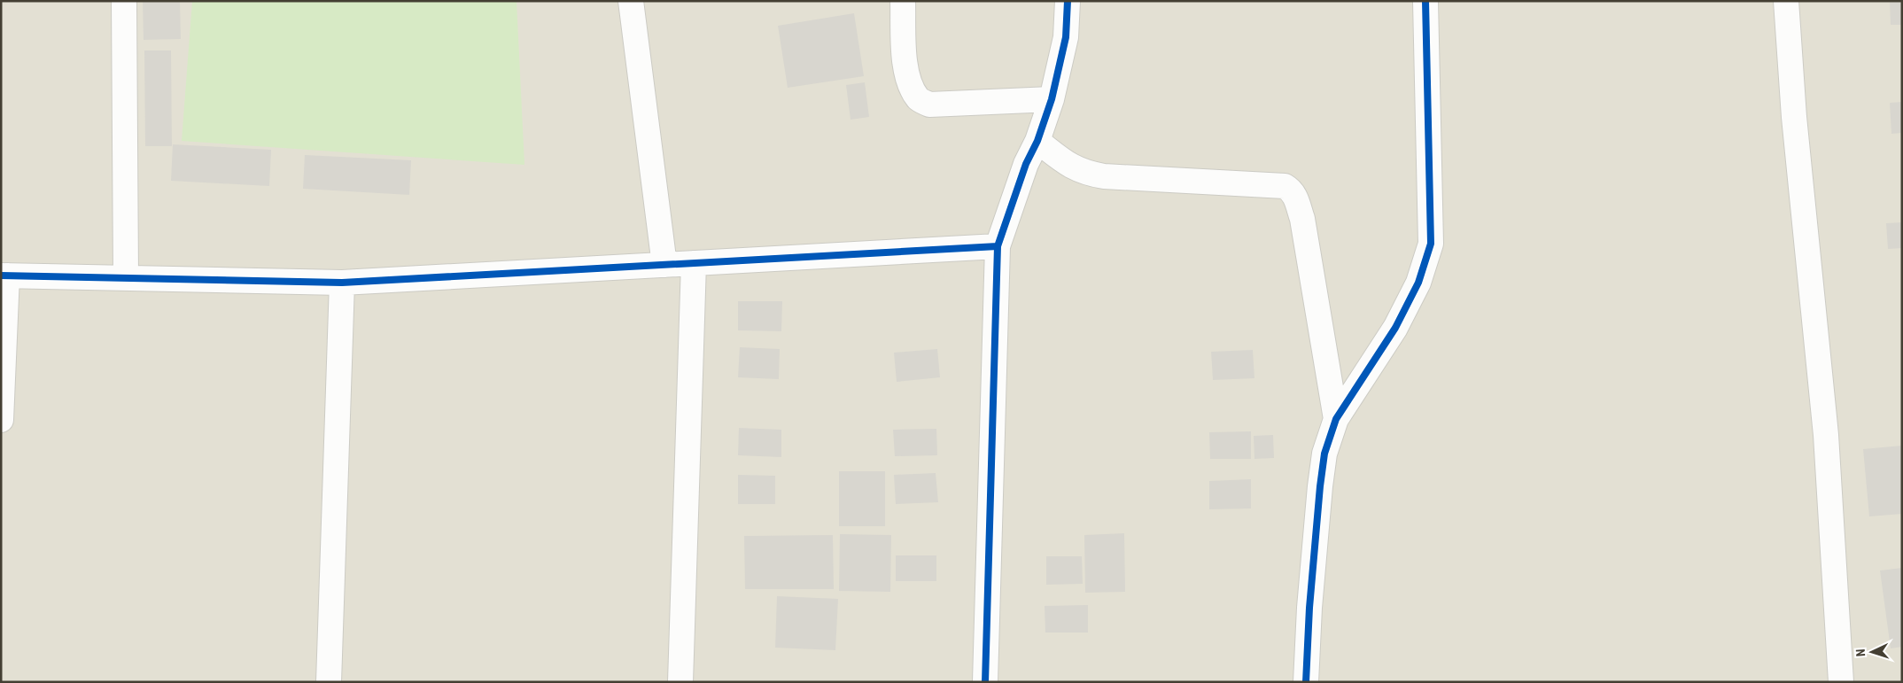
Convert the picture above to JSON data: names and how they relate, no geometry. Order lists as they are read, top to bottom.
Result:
{
  "north": "left"
}
